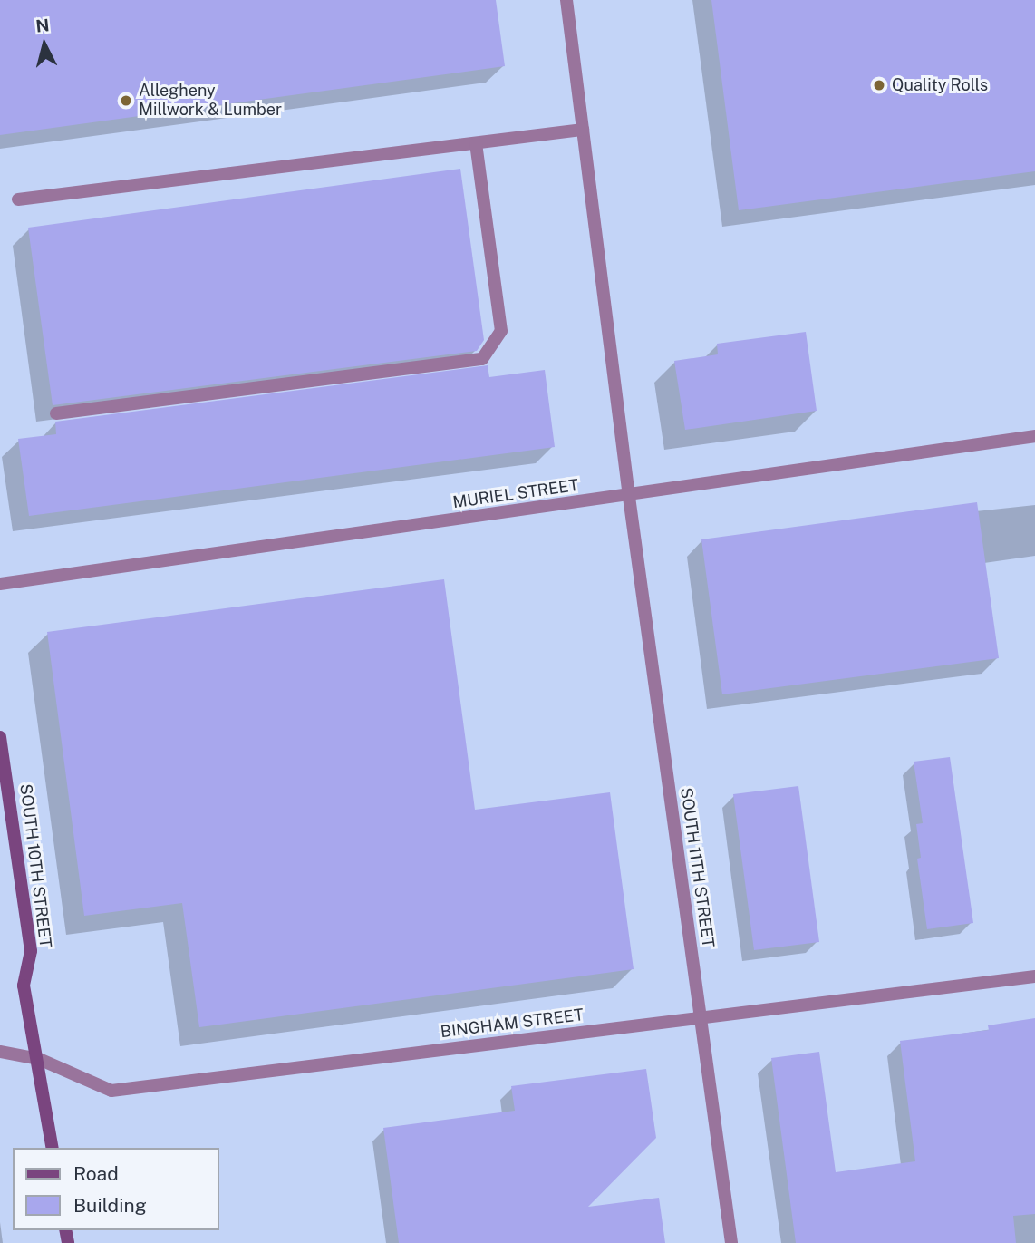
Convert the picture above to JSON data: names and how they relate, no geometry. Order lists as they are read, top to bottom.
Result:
{
  "streets": {
    "main road": ["SOUTH 10TH STREET"],
    "street": ["MURIEL STREET", "SOUTH 11TH STREET", "BINGHAM STREET"]
  },
  "crossings": [
    ["MURIEL STREET", "SOUTH 11TH STREET"],
    ["SOUTH 10TH STREET", "BINGHAM STREET"],
    ["SOUTH 11TH STREET", "BINGHAM STREET"]
  ],
  "places": ["Quality Rolls", "Allegheny Millwork & Lumber"],
  "legend": ["Road", "Building"],
  "north": "top"
}
